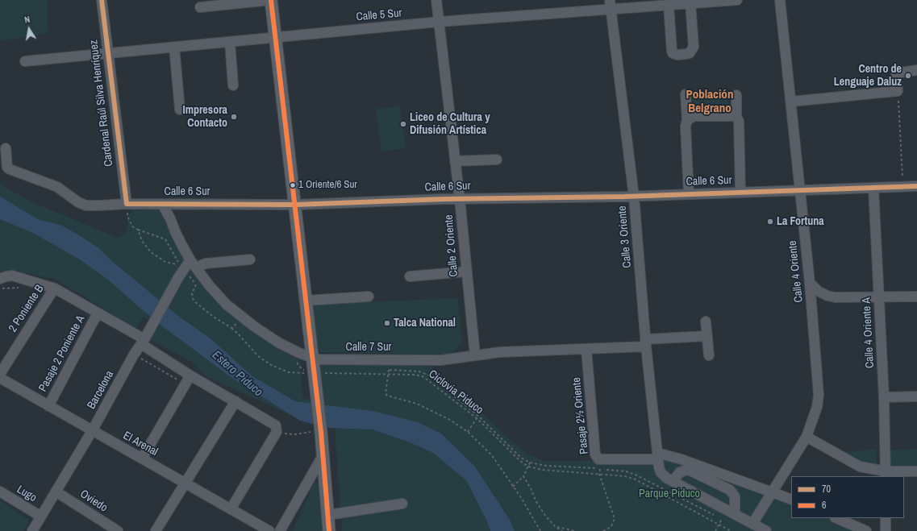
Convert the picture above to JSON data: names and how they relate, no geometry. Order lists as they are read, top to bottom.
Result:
{
  "streets": {
    "street": [
      "Calle 5 Sur",
      "Cardenal Raúl Silva Henríquez",
      "Calle 6 Sur",
      "Calle 3 Oriente",
      "Calle 2 Oriente",
      "Calle 4 Oriente",
      "2 Poniente B",
      "Calle 4 Oriente A",
      "Calle 7 Sur",
      "Pasaje 2 Poniente A",
      "Barcelona",
      "Pasaje 2½ Oriente",
      "El Arenal",
      "Lugo",
      "Oviedo"
    ],
    "path": ["Ciclovia Piduco"]
  },
  "crossings": [
    ["Calle 5 Sur", "Cardenal Raúl Silva Henríquez"],
    ["Calle 5 Sur", "Calle 3 Oriente"],
    ["Calle 5 Sur", "Calle 2 Oriente"],
    ["Cardenal Raúl Silva Henríquez", "Calle 6 Sur"],
    ["Calle 6 Sur", "Calle 3 Oriente"],
    ["Calle 6 Sur", "Calle 2 Oriente"],
    ["Calle 6 Sur", "Calle 4 Oriente"],
    ["Calle 6 Sur", "Calle 4 Oriente A"],
    ["Calle 6 Sur", "Calle 7 Sur"],
    ["Calle 3 Oriente", "Calle 7 Sur"],
    ["Calle 3 Oriente", "Pasaje 2½ Oriente"],
    ["Calle 2 Oriente", "Calle 7 Sur"],
    ["2 Poniente B", "Pasaje 2 Poniente A"],
    ["Calle 7 Sur", "Barcelona"],
    ["Calle 7 Sur", "Pasaje 2½ Oriente"],
    ["Pasaje 2 Poniente A", "Barcelona"],
    ["Pasaje 2 Poniente A", "El Arenal"],
    ["Barcelona", "El Arenal"],
    ["Barcelona", "Lugo"],
    ["Barcelona", "Oviedo"]
  ],
  "districts": ["Población Belgrano"],
  "water": ["Estero Piduco"],
  "parks": ["Parque Piduco"],
  "places": [
    "Centro de Lenguaje Daluz",
    "Impresora Contacto",
    "Liceo de Cultura y Difusión Artística",
    "1 Oriente/6 Sur",
    "La Fortuna",
    "Talca National"
  ],
  "lines": ["transit line 70", "transit line 6"],
  "legend": ["70", "6"],
  "north": "top"
}
